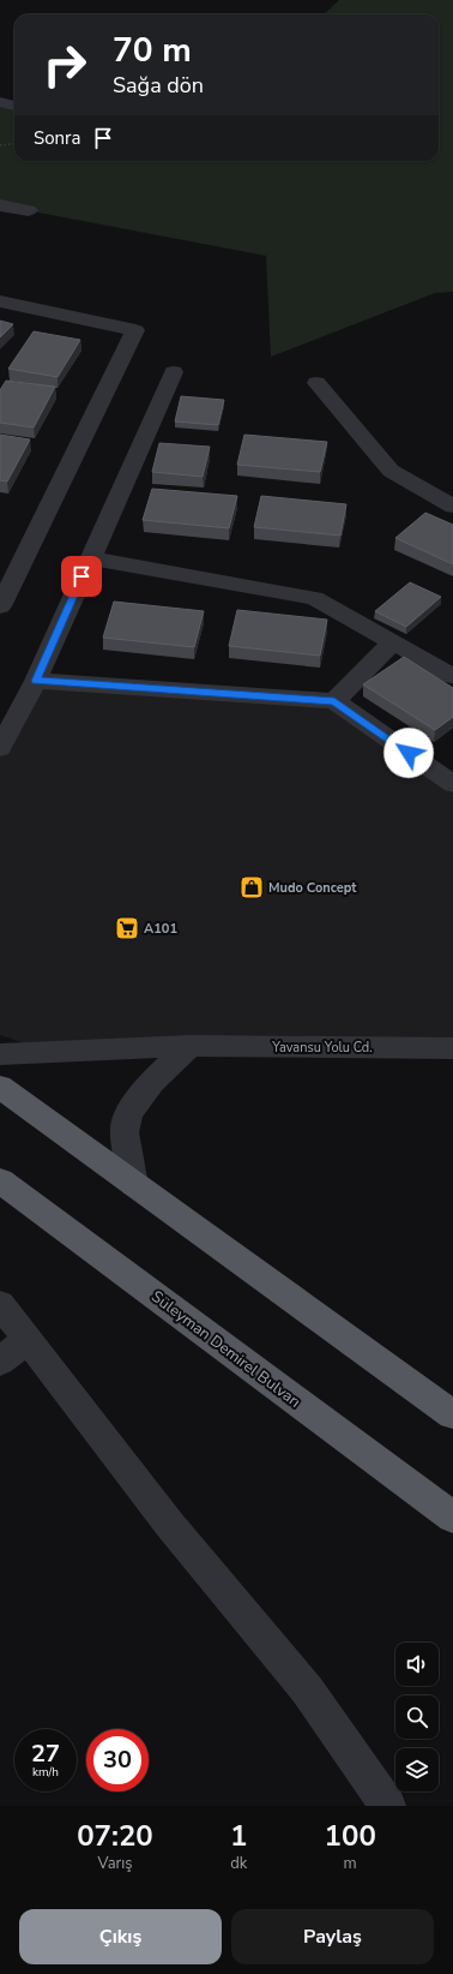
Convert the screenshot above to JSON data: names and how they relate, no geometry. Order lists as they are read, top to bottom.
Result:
{
  "streets": {
    "highway": ["Süleyman Demirel Bulvarı"],
    "street": ["Yavansu Yolu Cd."]
  },
  "places": {
    "shop": ["Mudo Concept"],
    "supermarket": ["A101"]
  },
  "page": {
    "turn": ["70 m", "Sağa dön"],
    "then": "Sonra",
    "speed": "27 km/h",
    "limit": "30",
    "eta": [
      "07:20",
      "Varış",
      "1",
      "dk",
      "100",
      "m"
    ],
    "buttons": ["Çıkış", "Paylaş"]
  }
}
